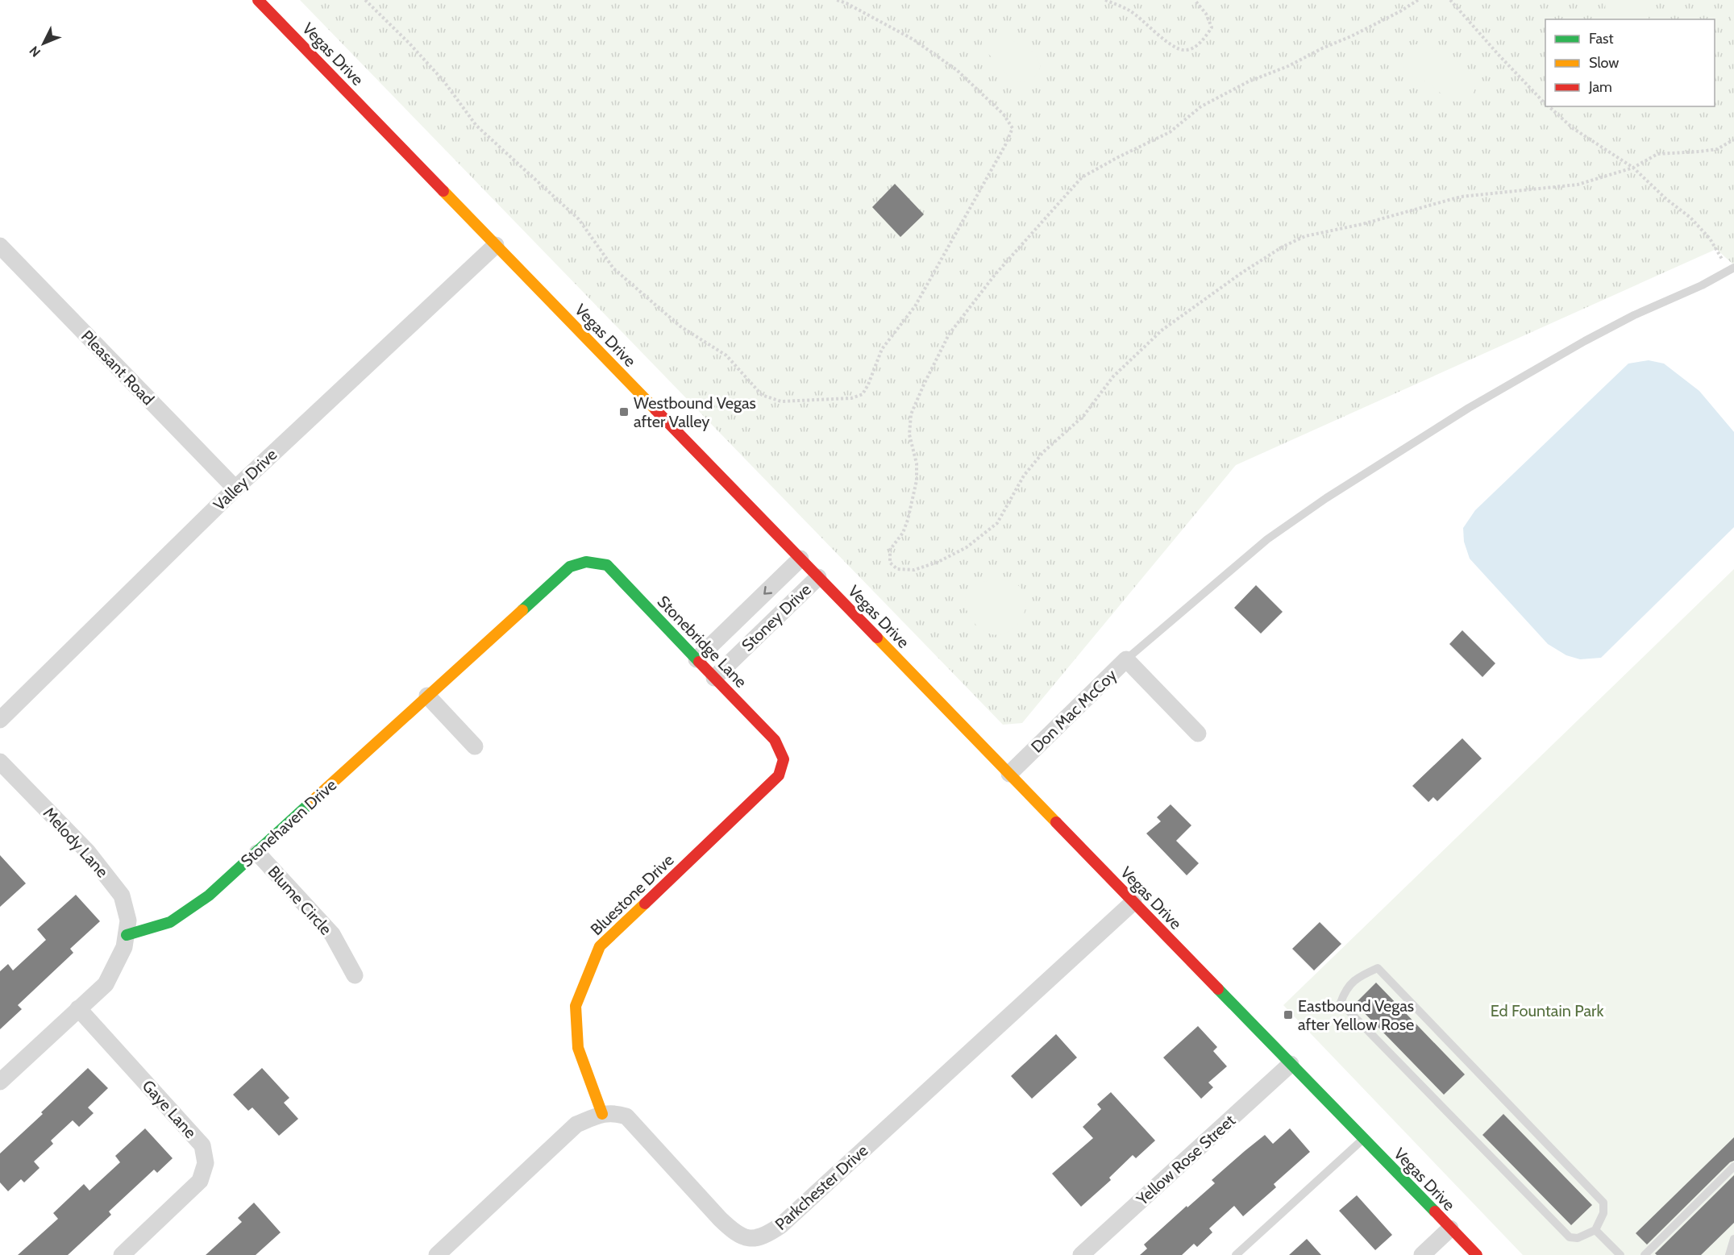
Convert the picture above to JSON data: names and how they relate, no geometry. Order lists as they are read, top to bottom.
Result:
{
  "streets": {
    "main road": [
      "Vegas Drive",
      "Stonebridge Lane",
      "Stonehaven Drive",
      "Bluestone Drive"
    ],
    "street": [
      "Pleasant Road",
      "Valley Drive",
      "Stoney Drive",
      "Don Mac McCoy",
      "Melody Lane",
      "Blume Circle",
      "Gaye Lane",
      "Yellow Rose Street",
      "Parkchester Drive"
    ]
  },
  "crossings": [
    ["Vegas Drive", "Valley Drive"],
    ["Vegas Drive", "Stoney Drive"],
    ["Vegas Drive", "Don Mac McCoy"],
    ["Vegas Drive", "Yellow Rose Street"],
    ["Vegas Drive", "Parkchester Drive"],
    ["Pleasant Road", "Valley Drive"],
    ["Stoney Drive", "Stonebridge Lane"],
    ["Stonebridge Lane", "Stonehaven Drive"],
    ["Stonebridge Lane", "Bluestone Drive"],
    ["Stonehaven Drive", "Melody Lane"],
    ["Stonehaven Drive", "Blume Circle"],
    ["Bluestone Drive", "Parkchester Drive"]
  ],
  "parks": ["Ed Fountain Park"],
  "places": {
    "transit": ["Westbound Vegas after Valley", "Eastbound Vegas after Yellow Rose"]
  },
  "legend": ["Fast", "Slow", "Jam"],
  "north": "bottom left"
}
